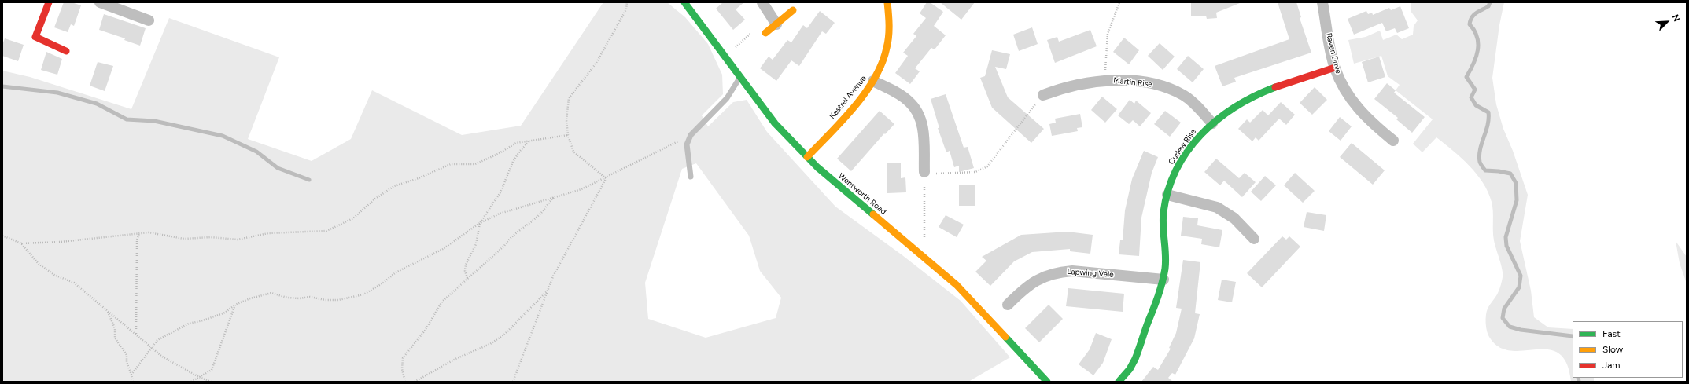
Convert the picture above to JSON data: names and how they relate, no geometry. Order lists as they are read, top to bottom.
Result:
{
  "streets": {
    "street": [
      "Raven Drive",
      "Martin Rise",
      "Kestrel Avenue",
      "Curlew Rise",
      "Wentworth Road",
      "Lapwing Vale"
    ]
  },
  "crossings": [
    ["Raven Drive", "Curlew Rise"],
    ["Martin Rise", "Curlew Rise"],
    ["Kestrel Avenue", "Wentworth Road"],
    ["Curlew Rise", "Lapwing Vale"]
  ],
  "legend": ["Fast", "Slow", "Jam"],
  "north": "top right"
}
